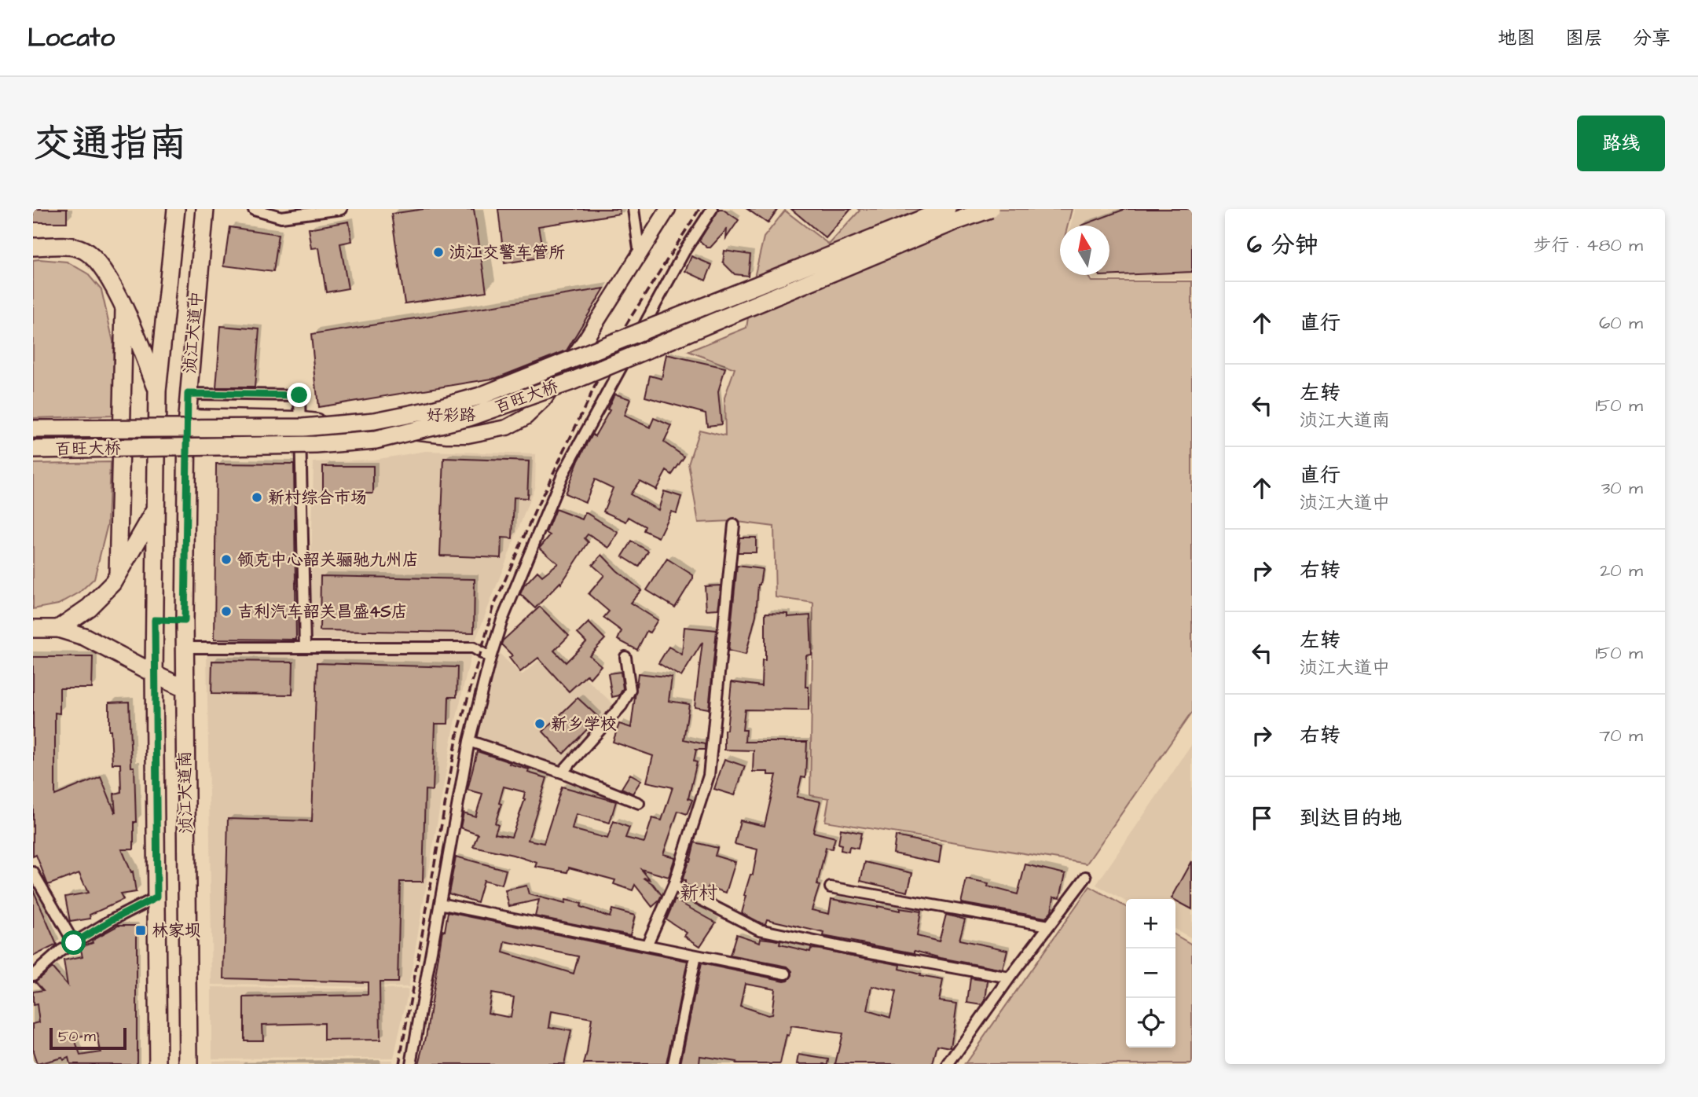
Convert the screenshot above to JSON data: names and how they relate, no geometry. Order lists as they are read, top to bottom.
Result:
{
  "streets": {
    "main road": ["浈江大道中", "百旺大桥", "浈江大道南"],
    "street": ["好彩路"]
  },
  "crossings": [
    ["浈江大道中", "好彩路"],
    ["浈江大道中", "浈江大道南"]
  ],
  "districts": ["新村"],
  "places": {
    "other": [
      "浈江交警车管所",
      "新村综合市场",
      "领克中心韶关骊驰九州店",
      "吉利汽车韶关昌盛4S店",
      "新乡学校"
    ],
    "transit": ["林家坝"]
  },
  "scale_bar": "50 m",
  "north": "top",
  "page": {
    "header": "Locato",
    "nav": ["地图", "图层", "分享"],
    "title": "交通指南",
    "buttons": "路线",
    "heading": ["6 分钟", "步行 · 480 m"],
    "list": [
      ["直行", "60 m"],
      ["左转", "浈江大道南", "150 m"],
      ["直行", "浈江大道中", "30 m"],
      ["右转", "20 m"],
      ["左转", "浈江大道中", "150 m"],
      ["右转", "70 m"],
      "到达目的地"
    ],
    "map_buttons": ["+", "−"],
    "scale": "50 m"
  }
}
